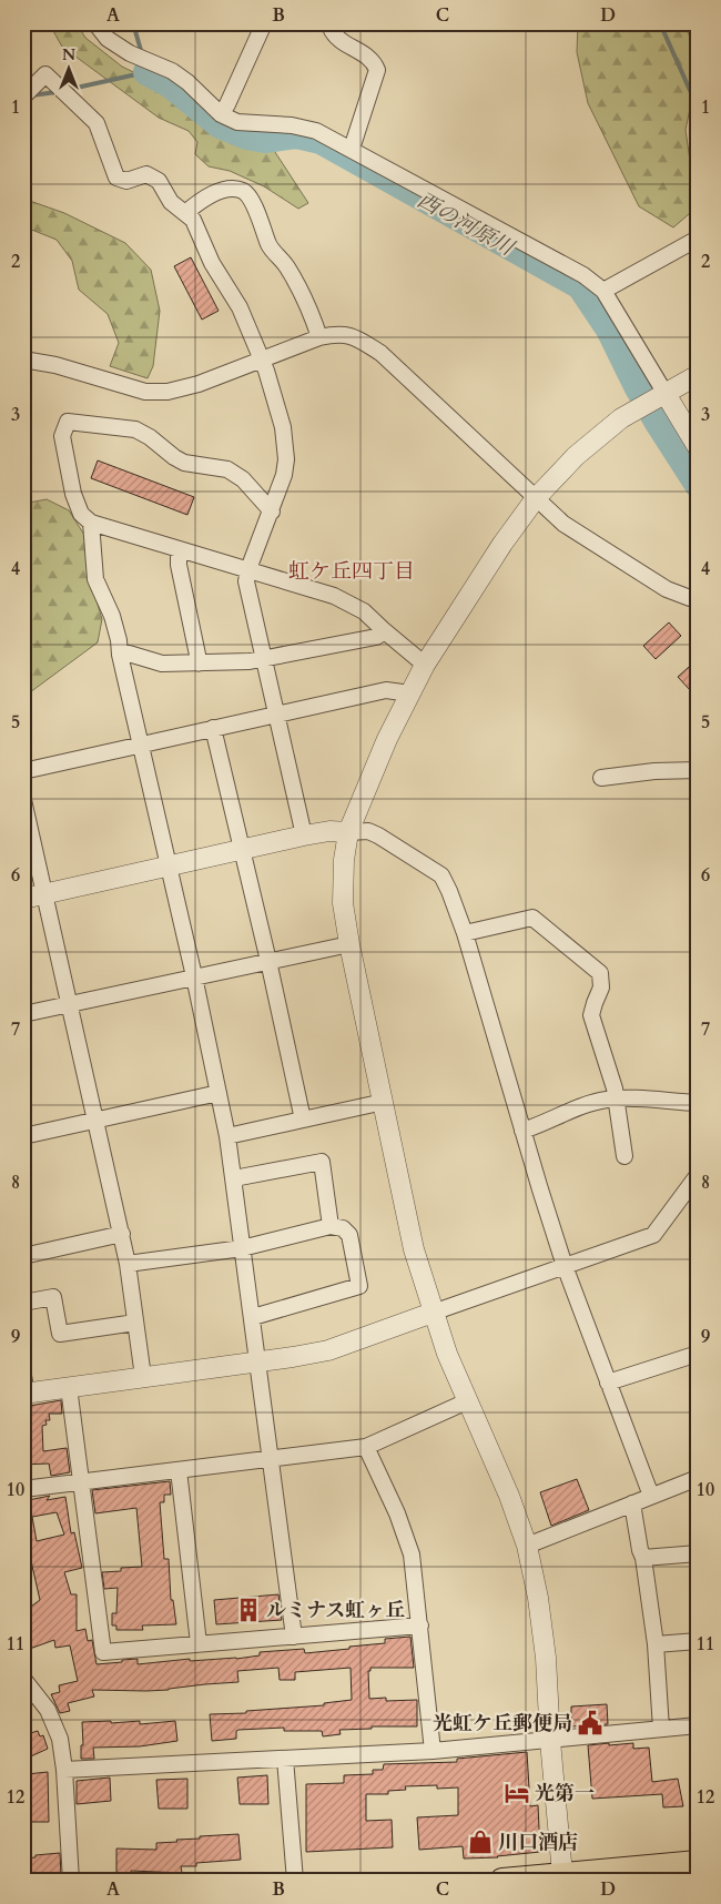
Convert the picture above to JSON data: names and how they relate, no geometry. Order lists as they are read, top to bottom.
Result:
{
  "districts": ["虹ケ丘四丁目"],
  "water": ["西の河原川"],
  "places": {
    "building": ["ルミナス虹ヶ丘"],
    "public building": ["光虹ケ丘郵便局"],
    "hotel": ["光第一"],
    "shop": ["川口酒店"]
  },
  "north": "top",
  "grid": {
    "columns": [
      "A",
      "B",
      "C",
      "D"
    ],
    "rows": [
      "1",
      "2",
      "3",
      "4",
      "5",
      "6",
      "7",
      "8",
      "9",
      "10",
      "11",
      "12"
    ]
  }
}
